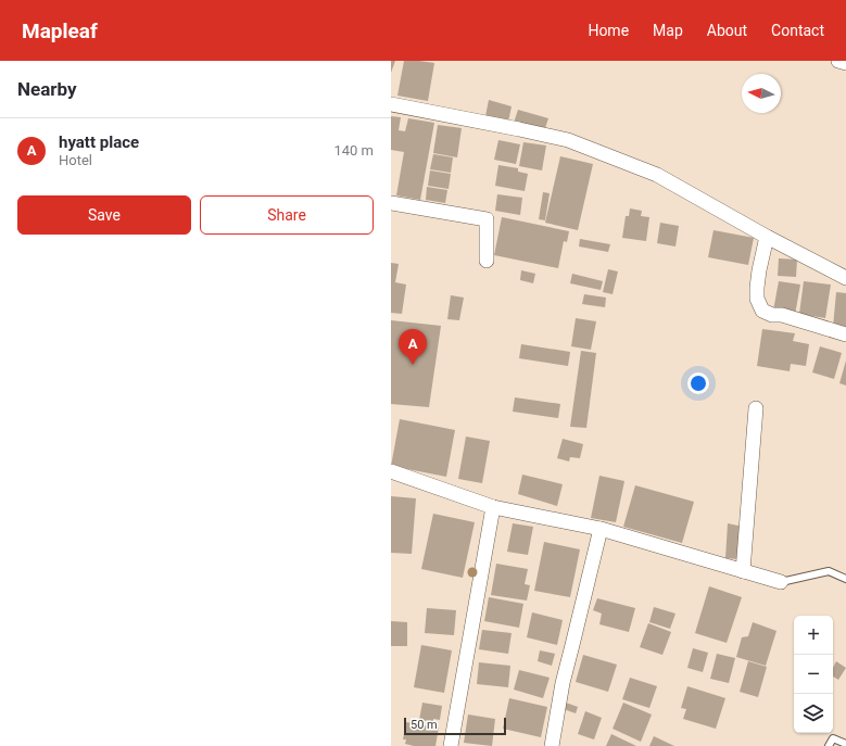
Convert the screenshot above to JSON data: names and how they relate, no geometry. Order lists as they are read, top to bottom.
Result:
{
  "scale_bar": "50 m",
  "north": "left",
  "page": {
    "header": "Mapleaf",
    "nav": [
      "Home",
      "Map",
      "About",
      "Contact"
    ],
    "heading": "Nearby",
    "list": [
      {
        "mark": "A",
        "name": "hyatt place",
        "note": "Hotel",
        "value": "140 m"
      }
    ],
    "buttons": ["Save", "Share"],
    "pins": "A",
    "map_buttons": ["+", "−"],
    "scale": "50 m"
  }
}
